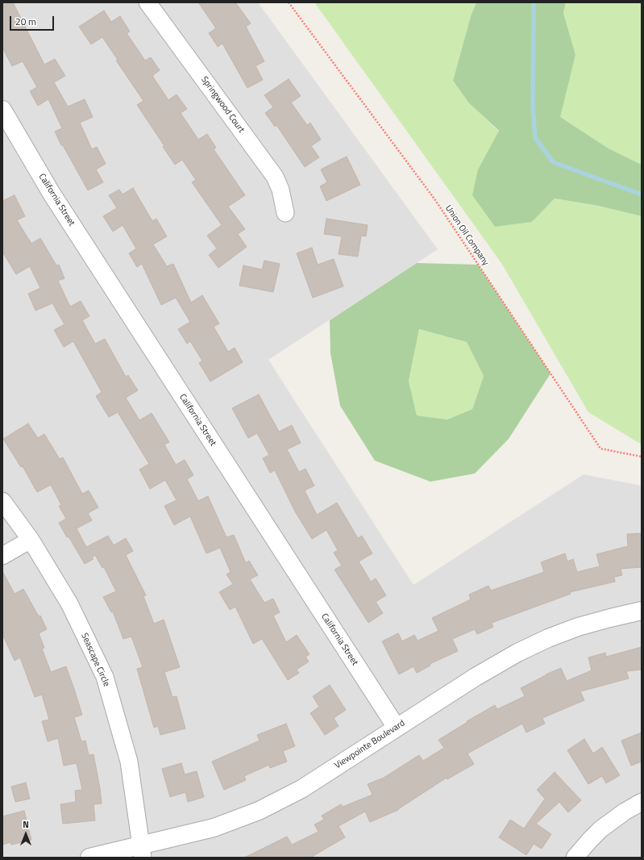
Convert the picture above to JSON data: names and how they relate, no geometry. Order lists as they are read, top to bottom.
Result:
{
  "streets": {
    "street": [
      "Springwood Court",
      "California Street",
      "Seascape Circle",
      "Viewpointe Boulevard"
    ],
    "path": ["Union Oil Company"]
  },
  "crossings": [
    ["California Street", "Viewpointe Boulevard"],
    ["Seascape Circle", "Viewpointe Boulevard"]
  ],
  "scale_bar": "20 m",
  "north": "top"
}
